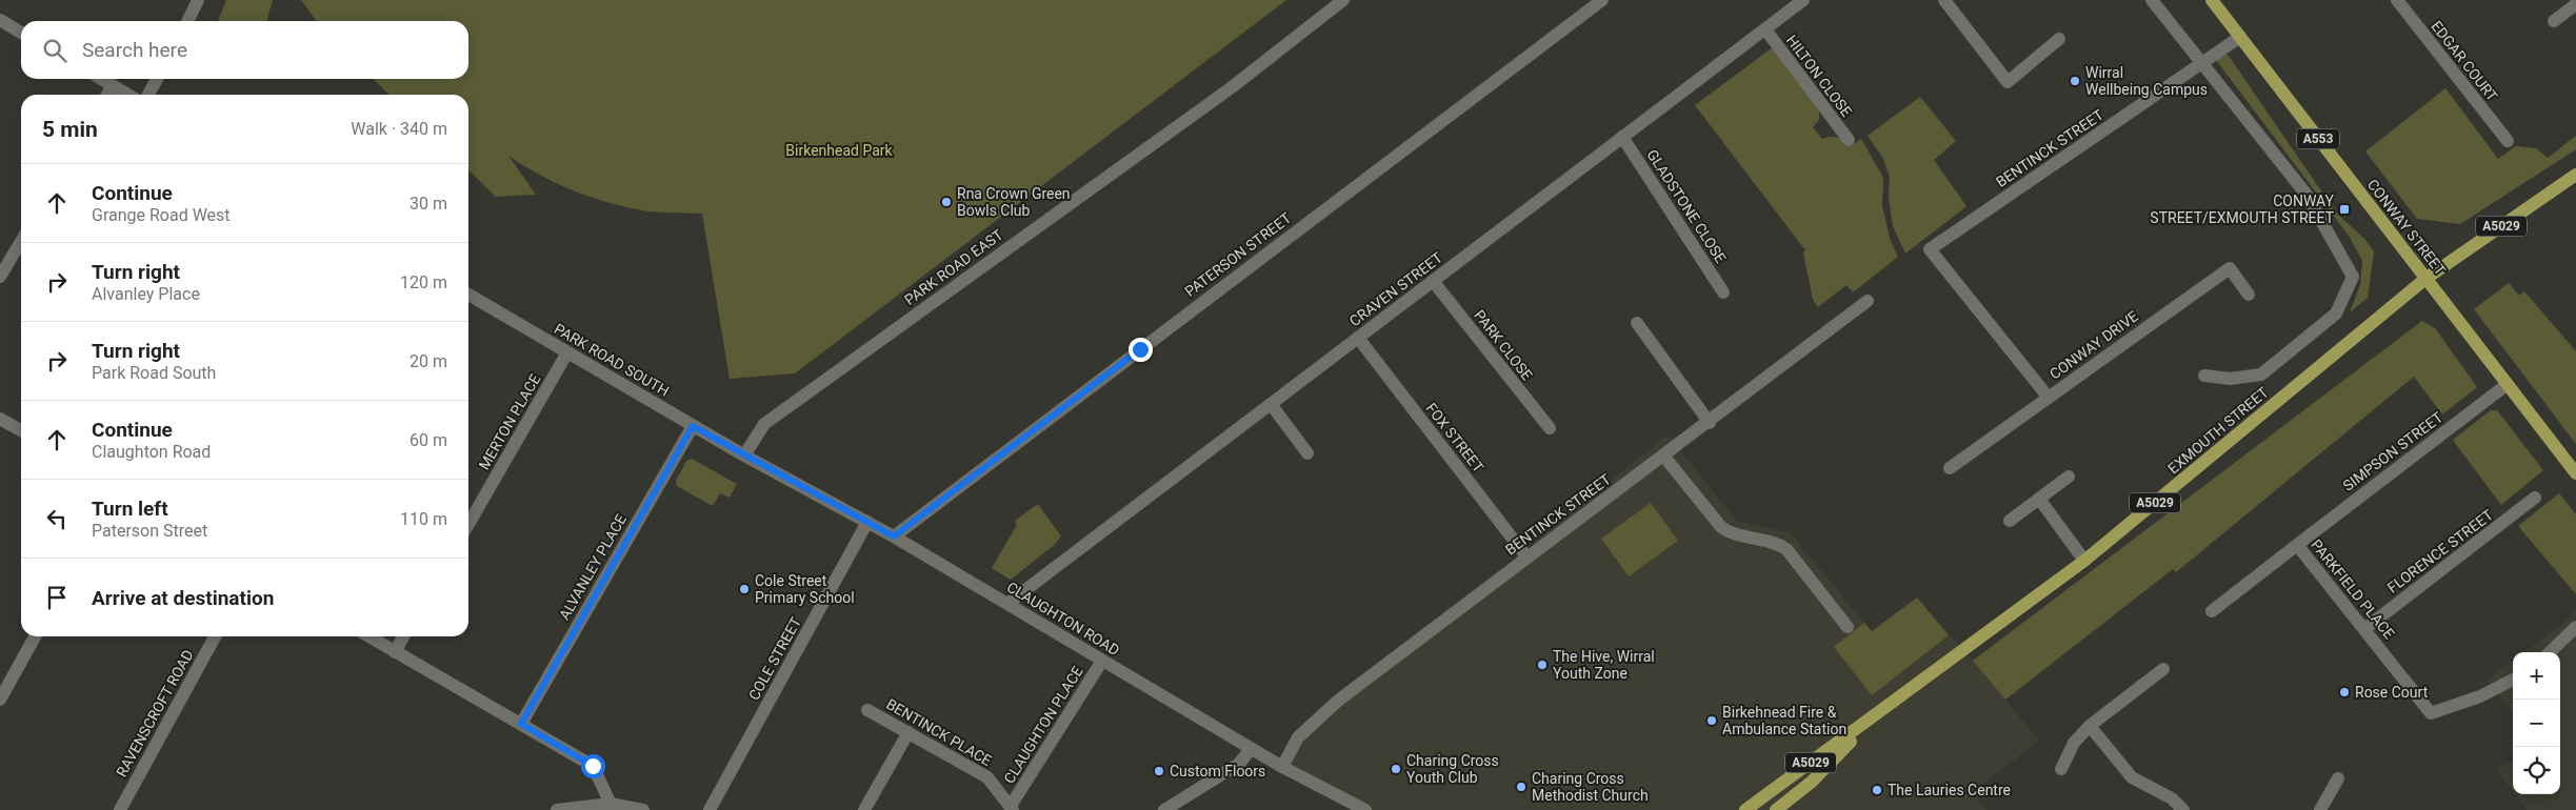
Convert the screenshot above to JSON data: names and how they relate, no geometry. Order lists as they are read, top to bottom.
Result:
{
  "streets": {
    "main road": [
      "A553",
      "A5029",
      "CONWAY STREET",
      "EXMOUTH STREET"
    ],
    "street": [
      "EDGAR COURT",
      "HILTON CLOSE",
      "BENTINCK STREET",
      "GLADSTONE CLOSE",
      "PATERSON STREET",
      "PARK ROAD EAST",
      "CRAVEN STREET",
      "PARK CLOSE",
      "CONWAY DRIVE",
      "PARK ROAD SOUTH",
      "MERTON PLACE",
      "FOX STREET",
      "SIMPSON STREET",
      "FLORENCE STREET",
      "ALVANLEY PLACE",
      "PARKFIELD PLACE",
      "CLAUGHTON ROAD",
      "COLE STREET",
      "RAVENSCROFT ROAD",
      "CLAUGHTON PLACE",
      "BENTINCK PLACE"
    ]
  },
  "crossings": [
    ["HILTON CLOSE", "CRAVEN STREET"],
    ["BENTINCK STREET", "CONWAY STREET"],
    ["BENTINCK STREET", "CONWAY DRIVE"],
    ["BENTINCK STREET", "FOX STREET"],
    ["BENTINCK STREET", "CLAUGHTON ROAD"],
    ["GLADSTONE CLOSE", "CRAVEN STREET"],
    ["A5029", "CONWAY STREET"],
    ["A5029", "EXMOUTH STREET"],
    ["CONWAY STREET", "EXMOUTH STREET"],
    ["CONWAY STREET", "SIMPSON STREET"],
    ["PATERSON STREET", "CLAUGHTON ROAD"],
    ["PARK ROAD EAST", "PARK ROAD SOUTH"],
    ["PARK ROAD EAST", "CLAUGHTON ROAD"],
    ["CRAVEN STREET", "PARK CLOSE"],
    ["CRAVEN STREET", "FOX STREET"],
    ["CRAVEN STREET", "CLAUGHTON ROAD"],
    ["PARK ROAD SOUTH", "MERTON PLACE"],
    ["PARK ROAD SOUTH", "ALVANLEY PLACE"],
    ["PARK ROAD SOUTH", "CLAUGHTON ROAD"],
    ["SIMPSON STREET", "PARKFIELD PLACE"],
    ["FLORENCE STREET", "PARKFIELD PLACE"],
    ["CLAUGHTON ROAD", "COLE STREET"],
    ["CLAUGHTON ROAD", "CLAUGHTON PLACE"],
    ["CLAUGHTON PLACE", "BENTINCK PLACE"]
  ],
  "parks": ["Birkenhead Park"],
  "places": {
    "other": [
      "Wirral Wellbeing Campus",
      "Rna Crown Green Bowls Club",
      "Cole Street Primary School",
      "The Hive, Wirral Youth Zone",
      "Rose Court",
      "Birkehnead Fire & Ambulance Station",
      "Charing Cross Youth Club",
      "Custom Floors",
      "Charing Cross Methodist Church",
      "The Lauries Centre"
    ],
    "transit": ["CONWAY STREET/EXMOUTH STREET"]
  },
  "page": {
    "search": "Search here",
    "heading": ["5 min", "Walk · 340 m"],
    "list": [
      ["Continue", "Grange Road West", "30 m"],
      ["Turn right", "Alvanley Place", "120 m"],
      ["Turn right", "Park Road South", "20 m"],
      ["Continue", "Claughton Road", "60 m"],
      ["Turn left", "Paterson Street", "110 m"],
      "Arrive at destination"
    ],
    "map_buttons": ["+", "−"]
  }
}
